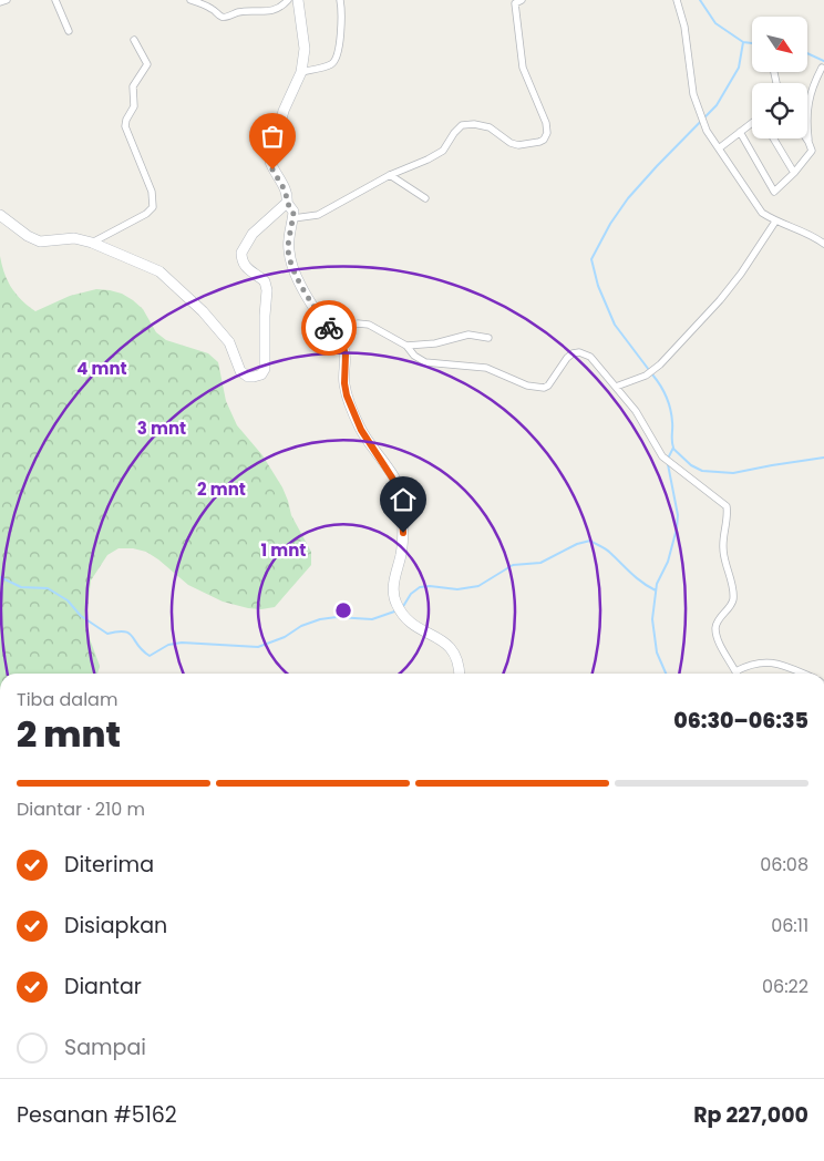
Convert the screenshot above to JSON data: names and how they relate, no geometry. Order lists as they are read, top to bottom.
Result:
{
  "north": "bottom right",
  "page": {
    "heading": ["2 mnt", "Tiba dalam", "06:30–06:35"],
    "panel": ["Pesanan #5162", "Rp 227,000"],
    "bar": "Diantar · 210 m",
    "list": [
      ["Diterima", "06:08"],
      ["Disiapkan", "06:11"],
      ["Diantar", "06:22"],
      "Sampai"
    ]
  },
  "rings": [
    "4 mnt",
    "3 mnt",
    "2 mnt",
    "1 mnt"
  ]
}
